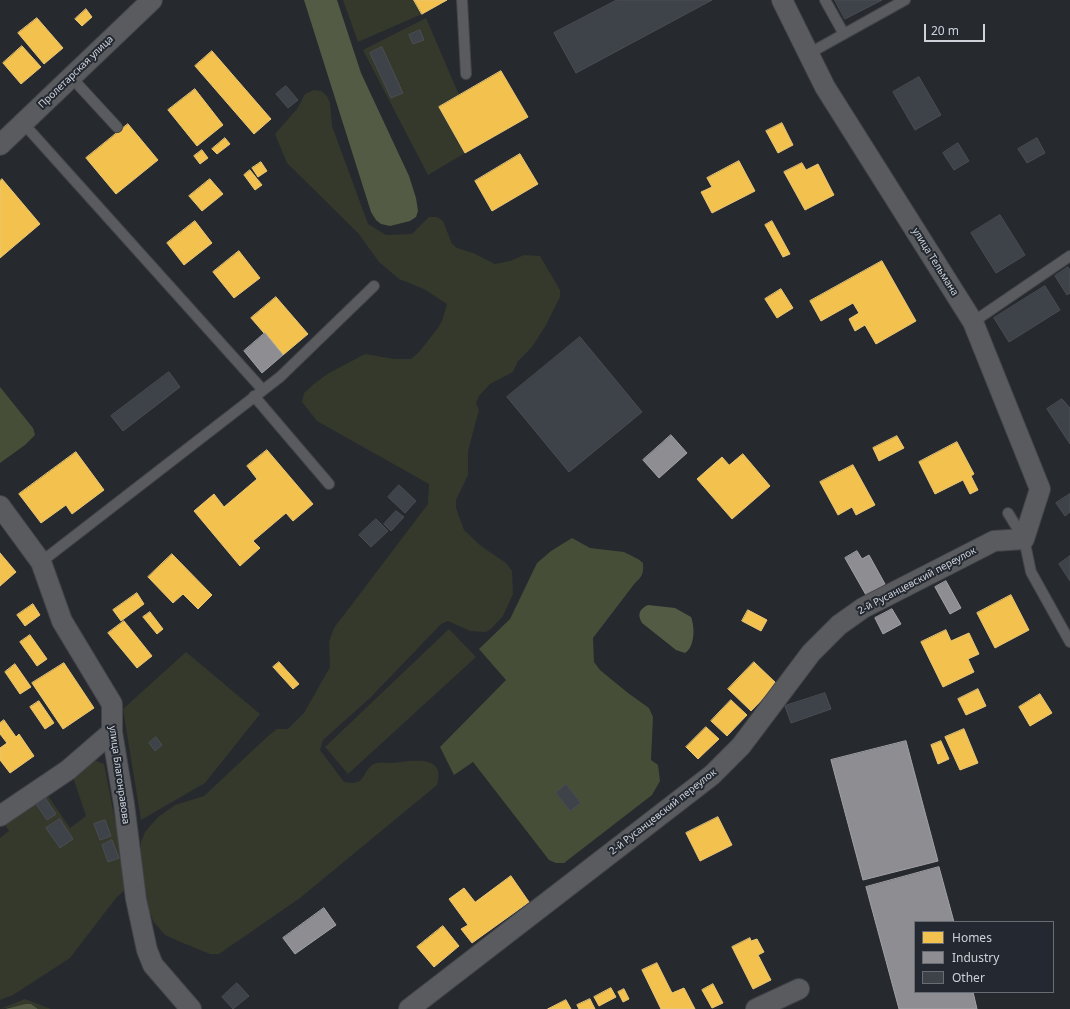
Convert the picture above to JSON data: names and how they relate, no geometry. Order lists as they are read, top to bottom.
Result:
{
  "streets": {
    "street": [
      "Пролетарская улица",
      "улица Тельмана",
      "2-й Русанцевский переулок",
      "улица Благонравова"
    ]
  },
  "crossings": [
    ["улица Тельмана", "2-й Русанцевский переулок"]
  ],
  "legend": ["Homes", "Industry", "Other"],
  "scale_bar": "20 m"
}
